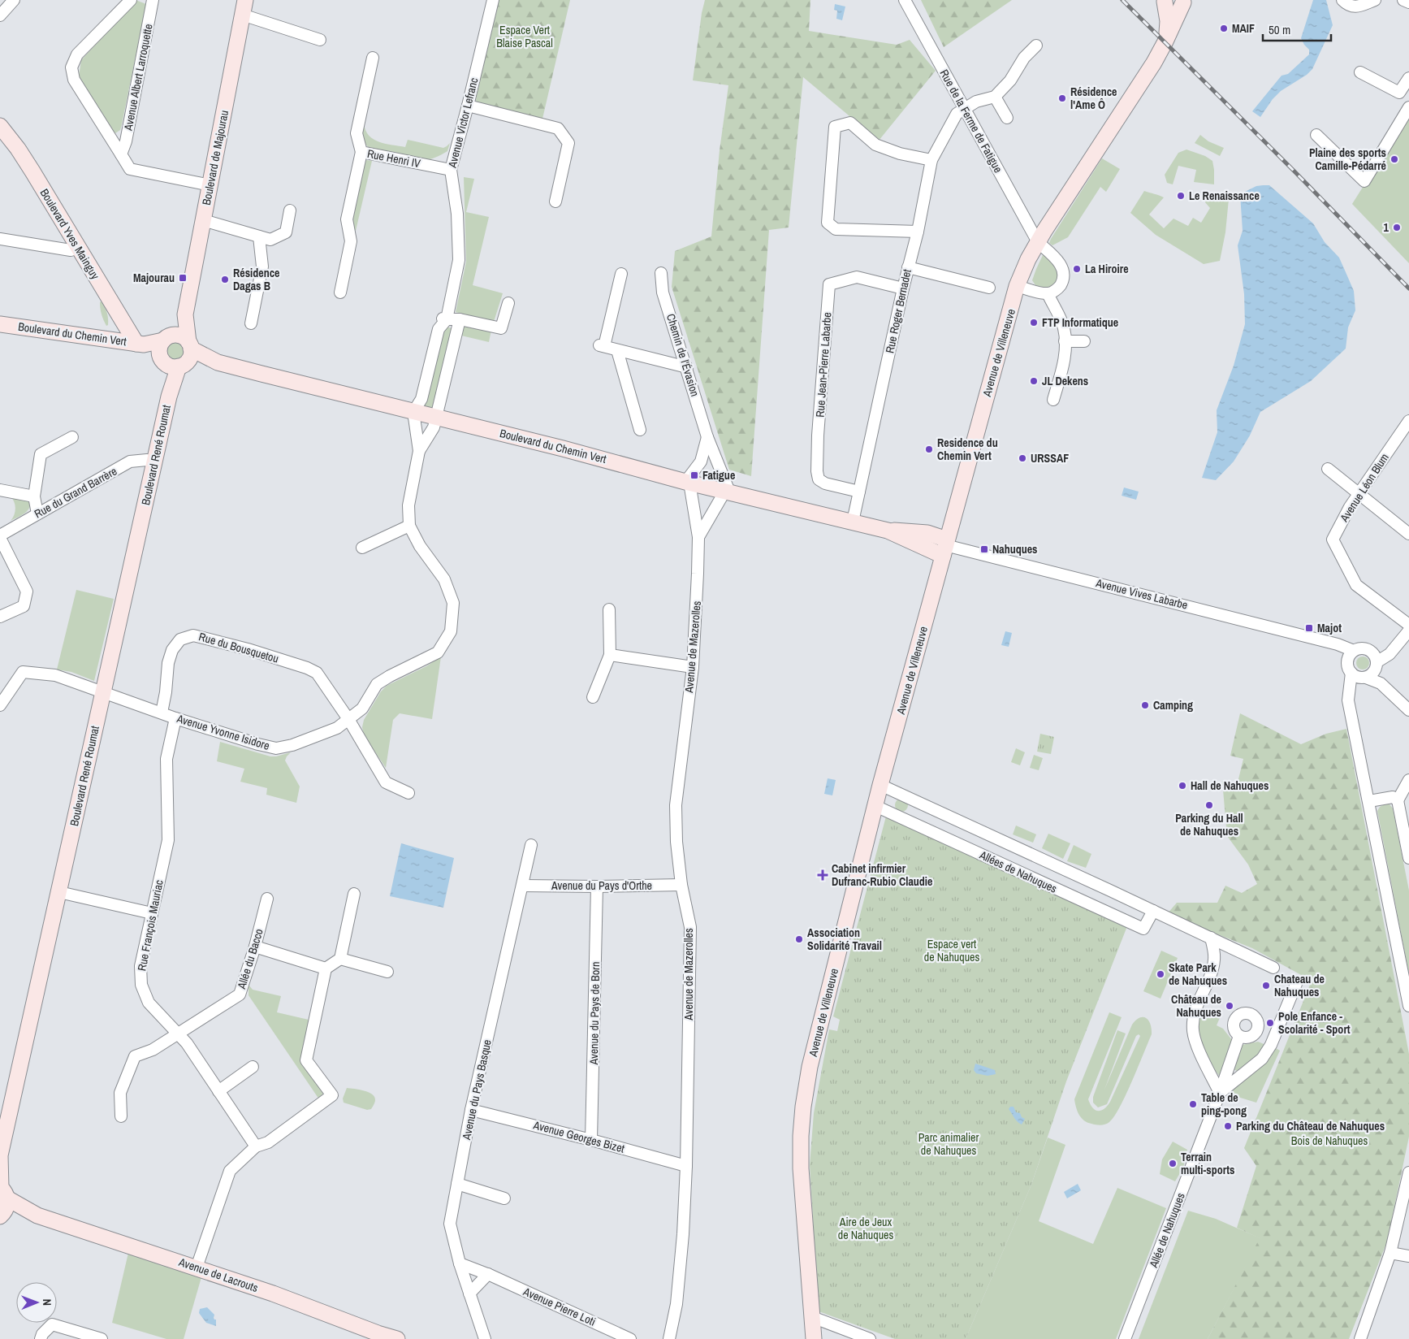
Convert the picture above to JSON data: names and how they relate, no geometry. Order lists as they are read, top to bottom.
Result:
{
  "streets": {
    "street": [
      "Avenue Albert Larroquette",
      "Rue de la Ferme de Fatigue",
      "Avenue Victor Lefranc",
      "Boulevard de Majourau",
      "Rue Henri IV",
      "Boulevard Yves Mainguy",
      "Rue Roger Bernadet",
      "Boulevard du Chemin Vert",
      "Avenue de Villeneuve",
      "Chemin de l'Évasion",
      "Rue Jean-Pierre Labarbe",
      "Boulevard René Roumat",
      "Avenue Léon Blum",
      "Rue du Grand Barrère",
      "Avenue Vives Labarbe",
      "Avenue de Mazerolles",
      "Rue du Bousquetou",
      "Avenue Yvonne Isidore",
      "Allées de Nahuques",
      "Avenue du Pays d'Orthe",
      "Rue François Mauriac",
      "Allée du Bacco",
      "Avenue du Pays de Born",
      "Avenue du Pays Basque",
      "Avenue Georges Bizet",
      "Allée de Nahuques",
      "Avenue de Lacrouts",
      "Avenue Pierre Loti"
    ]
  },
  "crossings": [
    ["Avenue Albert Larroquette", "Boulevard de Majourau"],
    ["Rue de la Ferme de Fatigue", "Rue Roger Bernadet"],
    ["Rue de la Ferme de Fatigue", "Avenue de Villeneuve"],
    ["Avenue Victor Lefranc", "Rue Henri IV"],
    ["Avenue Victor Lefranc", "Boulevard du Chemin Vert"],
    ["Boulevard de Majourau", "Boulevard du Chemin Vert"],
    ["Boulevard de Majourau", "Boulevard René Roumat"],
    ["Boulevard Yves Mainguy", "Boulevard du Chemin Vert"],
    ["Rue Roger Bernadet", "Boulevard du Chemin Vert"],
    ["Rue Roger Bernadet", "Rue Jean-Pierre Labarbe"],
    ["Boulevard du Chemin Vert", "Avenue de Villeneuve"],
    ["Boulevard du Chemin Vert", "Chemin de l'Évasion"],
    ["Boulevard du Chemin Vert", "Boulevard René Roumat"],
    ["Boulevard du Chemin Vert", "Avenue Vives Labarbe"],
    ["Boulevard du Chemin Vert", "Avenue de Mazerolles"],
    ["Avenue de Villeneuve", "Avenue Vives Labarbe"],
    ["Avenue de Villeneuve", "Allées de Nahuques"],
    ["Chemin de l'Évasion", "Avenue de Mazerolles"],
    ["Boulevard René Roumat", "Rue du Grand Barrère"],
    ["Boulevard René Roumat", "Avenue Yvonne Isidore"],
    ["Boulevard René Roumat", "Avenue de Lacrouts"],
    ["Avenue de Mazerolles", "Avenue du Pays d'Orthe"],
    ["Avenue de Mazerolles", "Avenue Georges Bizet"],
    ["Rue du Bousquetou", "Avenue Yvonne Isidore"],
    ["Avenue Yvonne Isidore", "Rue François Mauriac"],
    ["Avenue du Pays d'Orthe", "Avenue du Pays de Born"],
    ["Avenue du Pays d'Orthe", "Avenue du Pays Basque"],
    ["Rue François Mauriac", "Allée du Bacco"],
    ["Avenue du Pays de Born", "Avenue Georges Bizet"],
    ["Avenue du Pays Basque", "Avenue Georges Bizet"],
    ["Avenue du Pays Basque", "Avenue Pierre Loti"]
  ],
  "parks": [
    "Espace Vert Blaise Pascal",
    "Espace vert de Nahuques",
    "Parc animalier de Nahuques",
    "Bois de Nahuques",
    "Aire de Jeux de Nahuques"
  ],
  "places": {
    "other": [
      "MAIF",
      "Résidence l'Ame Ô",
      "Plaine des sports Camille-Pédarré",
      "Le Renaissance",
      "1",
      "La Hiroire",
      "Résidence Dagas B",
      "FTP Informatique",
      "JL Dekens",
      "Residence du Chemin Vert",
      "URSSAF",
      "Camping",
      "Hall de Nahuques",
      "Parking du Hall de Nahuques",
      "Association Solidarité Travail",
      "Skate Park de Nahuques",
      "Chateau de Nahuques",
      "Château de Nahuques",
      "Pole Enfance - Scolarité - Sport",
      "Table de ping-pong",
      "Parking du Château de Nahuques",
      "Terrain multi-sports"
    ],
    "transit": [
      "Majourau",
      "Fatigue",
      "Nahuques",
      "Majot"
    ],
    "health": ["Cabinet infirmier Dufranc-Rubio Claudie"]
  },
  "scale_bar": "50 m",
  "north": "right"
}
